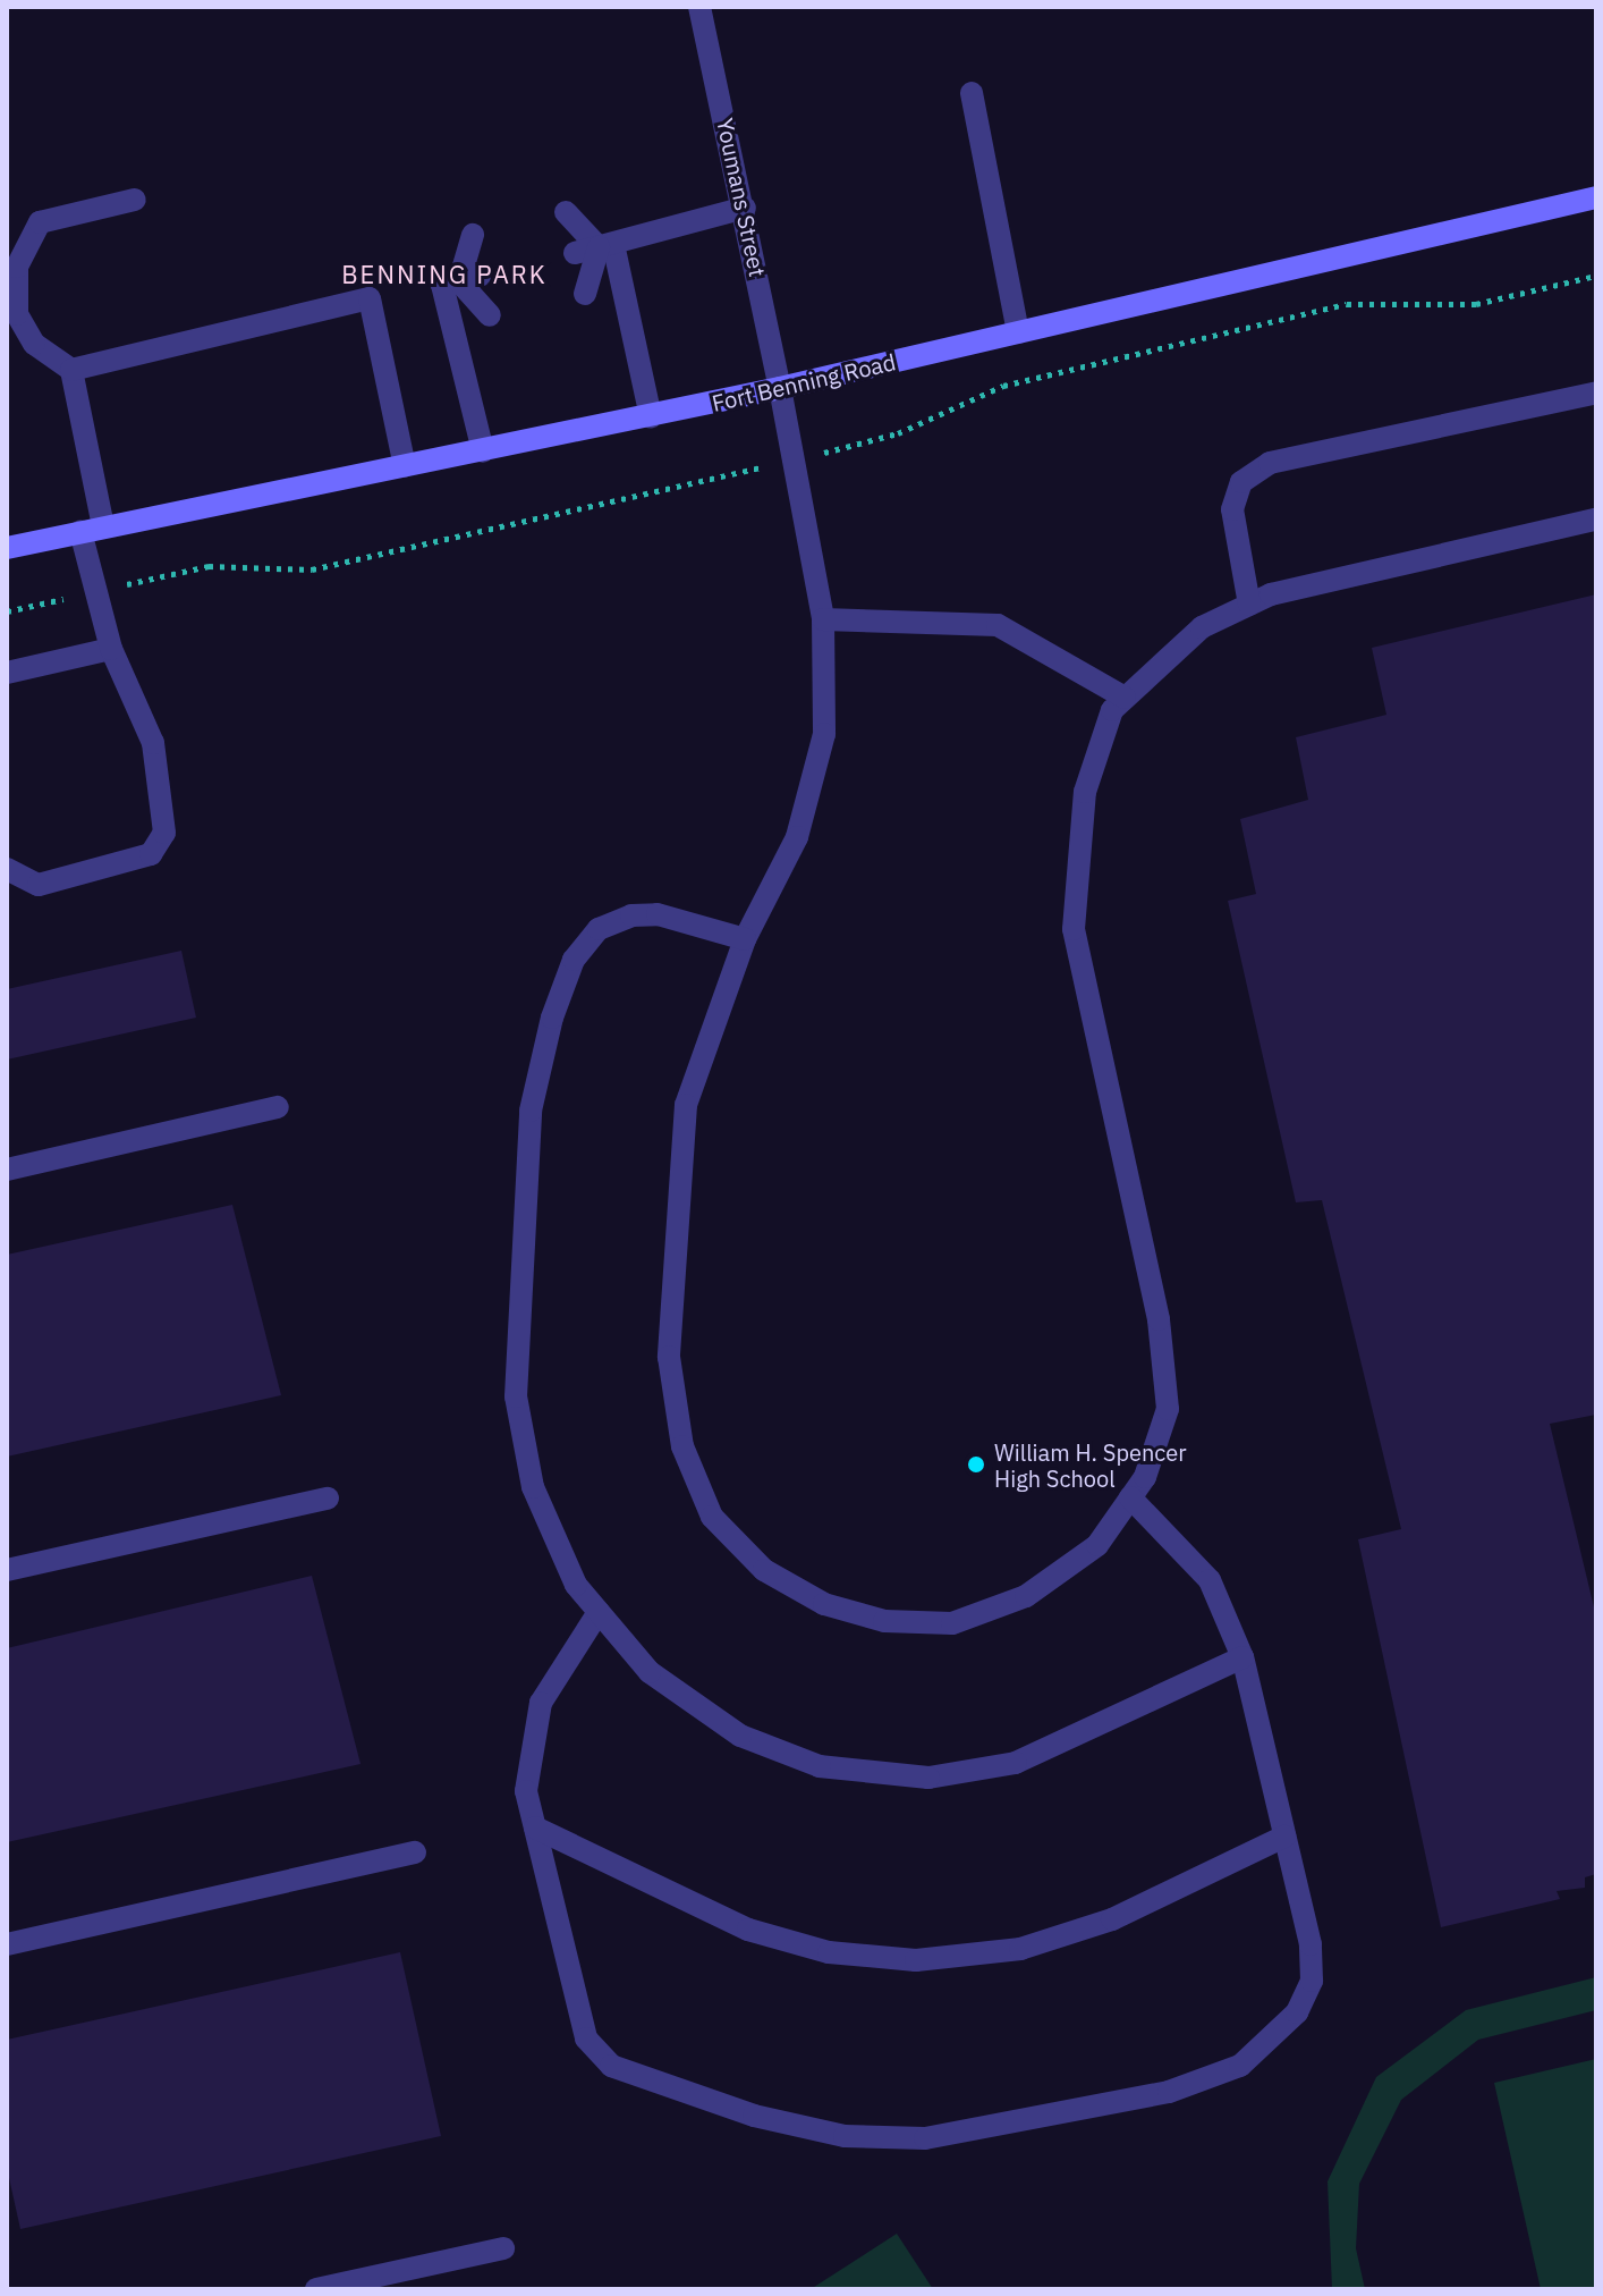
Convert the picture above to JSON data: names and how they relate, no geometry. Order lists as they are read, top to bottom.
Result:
{
  "streets": {
    "street": ["Youmans Street", "Fort Benning Road"]
  },
  "crossings": [
    ["Youmans Street", "Fort Benning Road"]
  ],
  "districts": ["BENNING PARK"],
  "places": ["William H. Spencer High School"]
}
